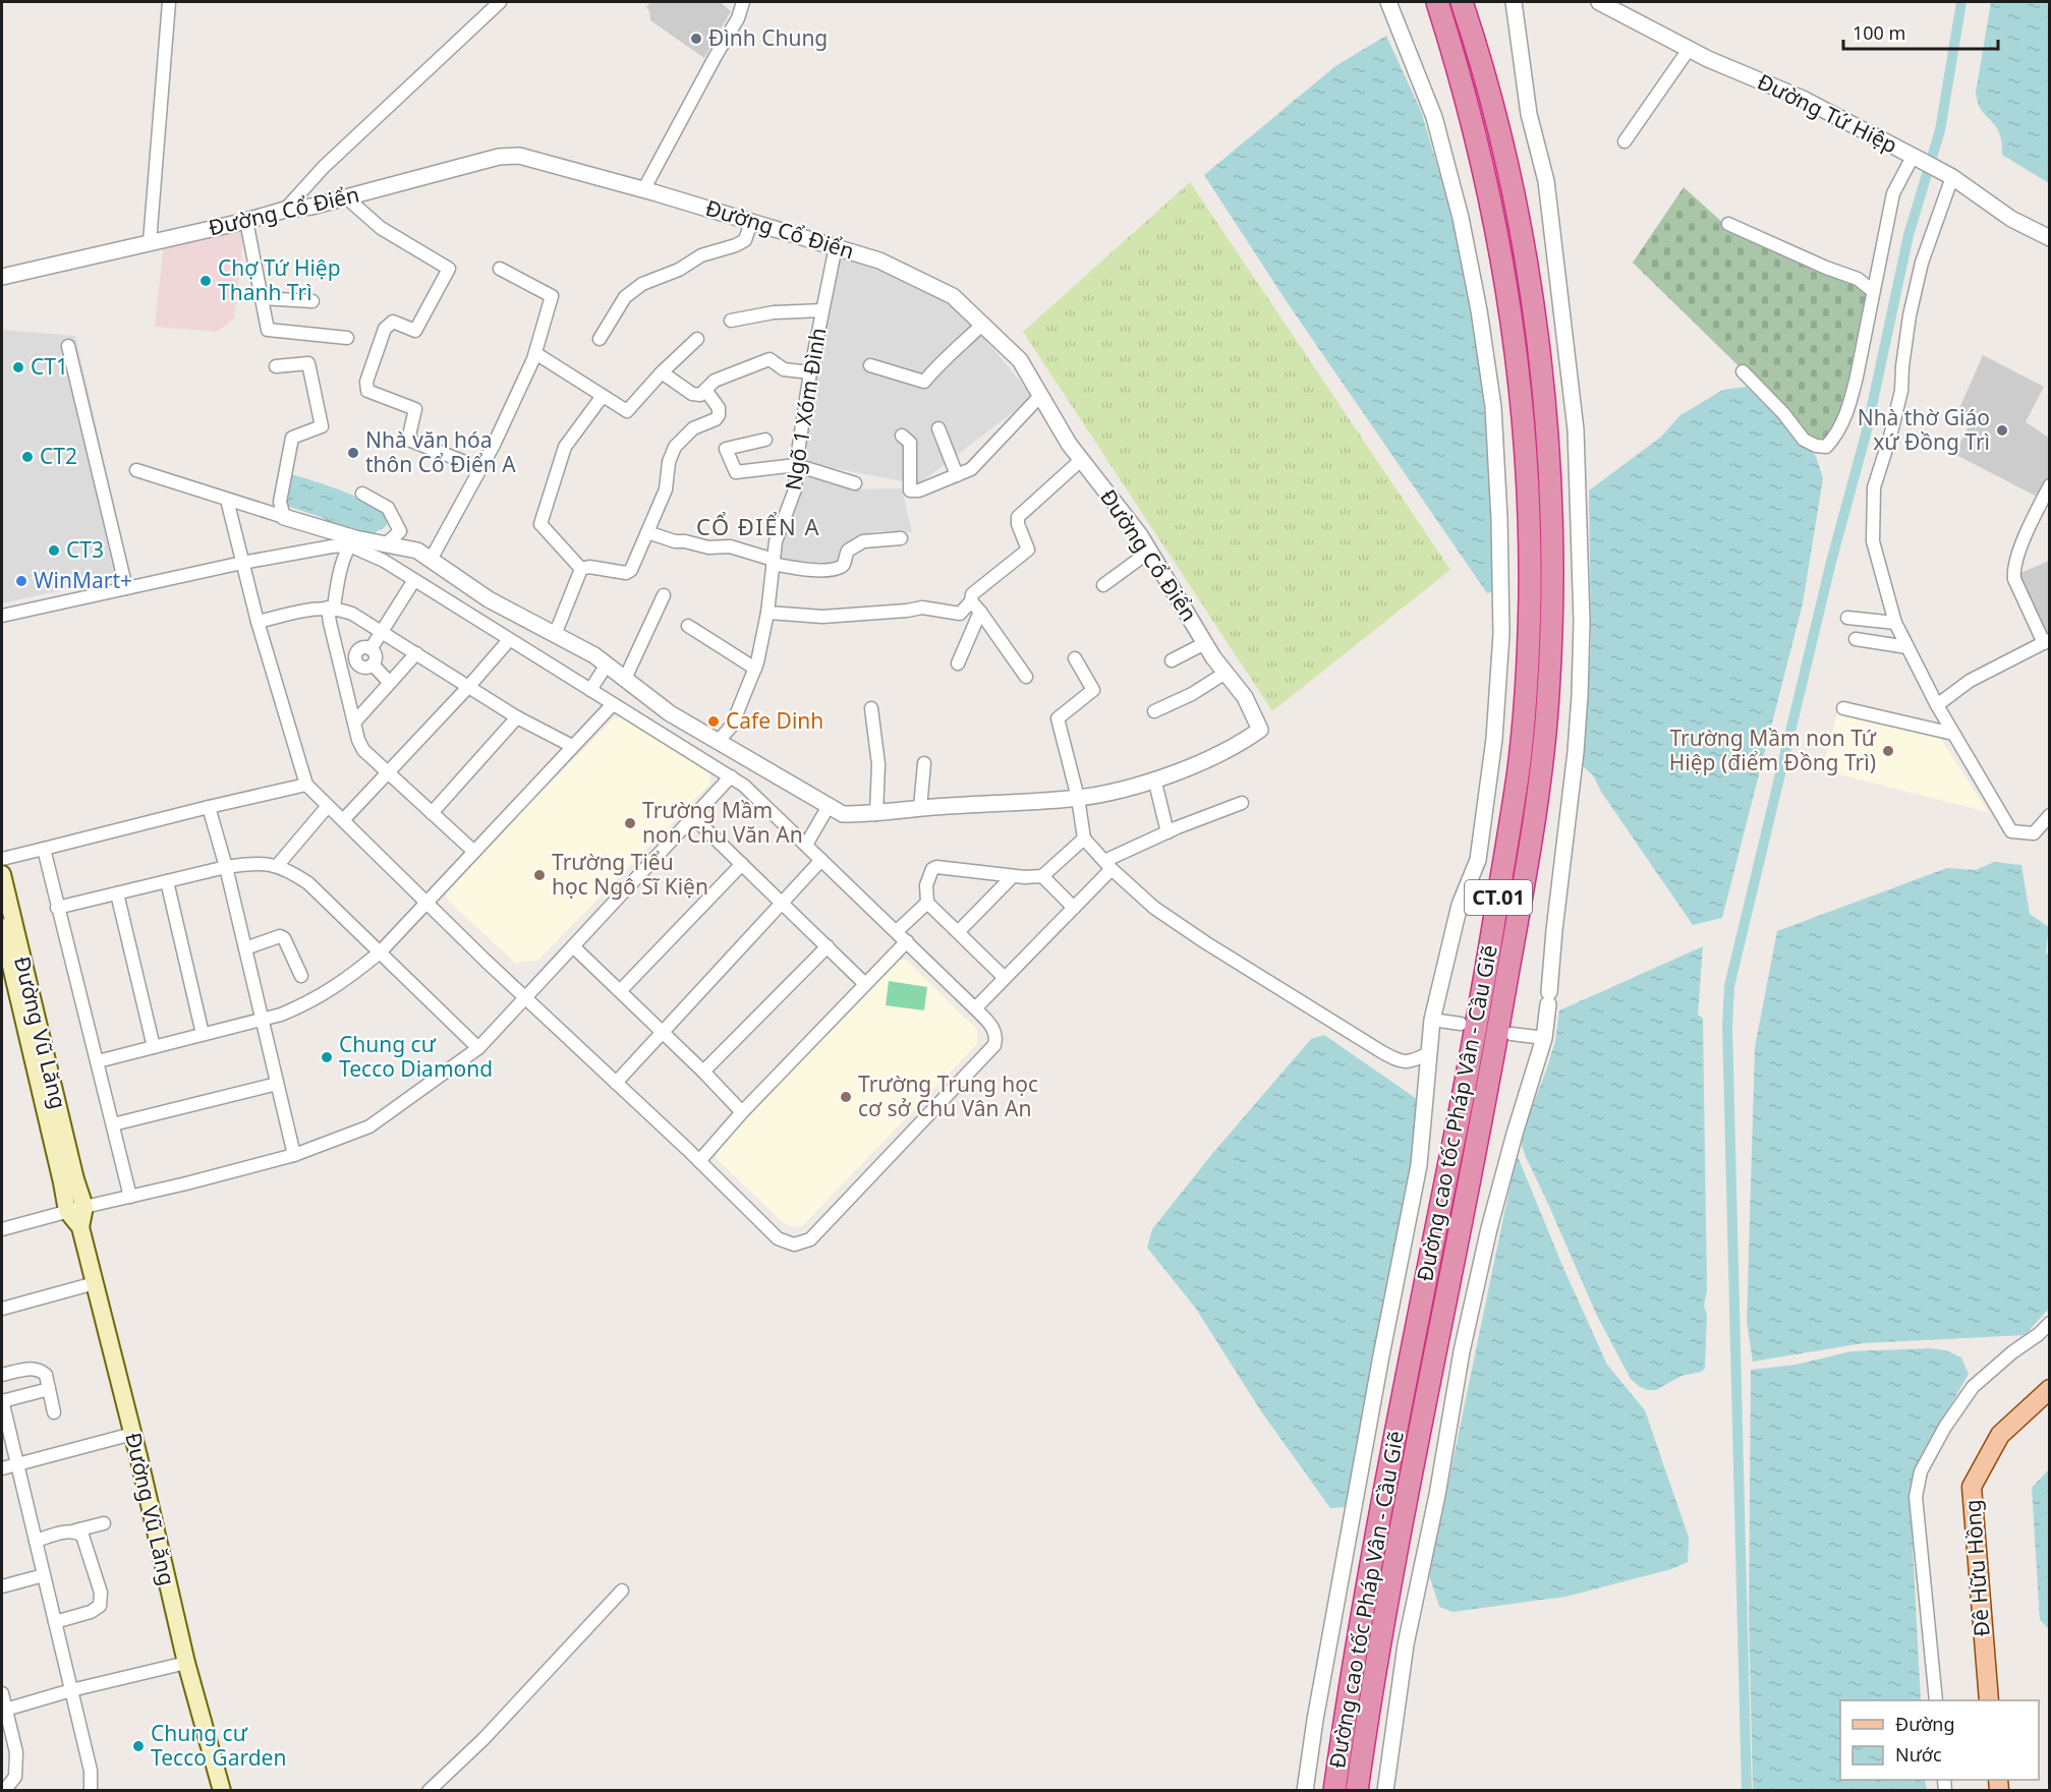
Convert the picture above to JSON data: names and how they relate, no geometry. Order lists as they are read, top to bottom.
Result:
{
  "streets": {
    "highway": ["CT.01", "Đường cao tốc Pháp Vân - Cầu Giẽ"],
    "main road": ["Đường Vũ Lăng", "Đê Hữu Hồng"],
    "street": ["Đường Tứ Hiệp", "Đường Cổ Điển", "Ngõ 1 Xóm Đình"]
  },
  "crossings": [
    ["Đường Cổ Điển", "Ngõ 1 Xóm Đình"]
  ],
  "districts": ["CỔ ĐIỂN A"],
  "places": [
    "Đình Chung",
    "Chợ Tứ Hiệp Thanh Trì",
    "CT1",
    "Nhà thờ Giáo xứ Đồng Trì",
    "Nhà văn hóa thôn Cổ Điển A",
    "CT2",
    "CT3",
    "WinMart+",
    "Cafe Dinh",
    "Trường Mầm non Tứ Hiệp (điểm Đồng Trì)",
    "Trường Mầm non Chu Văn An",
    "Trường Tiểu học Ngô Sĩ Kiện",
    "Chung cư Tecco Diamond",
    "Trường Trung học cơ sở Chu Vân An",
    "Chung cư Tecco Garden"
  ],
  "legend": ["Đường", "Nước"],
  "scale_bar": "100 m"
}
